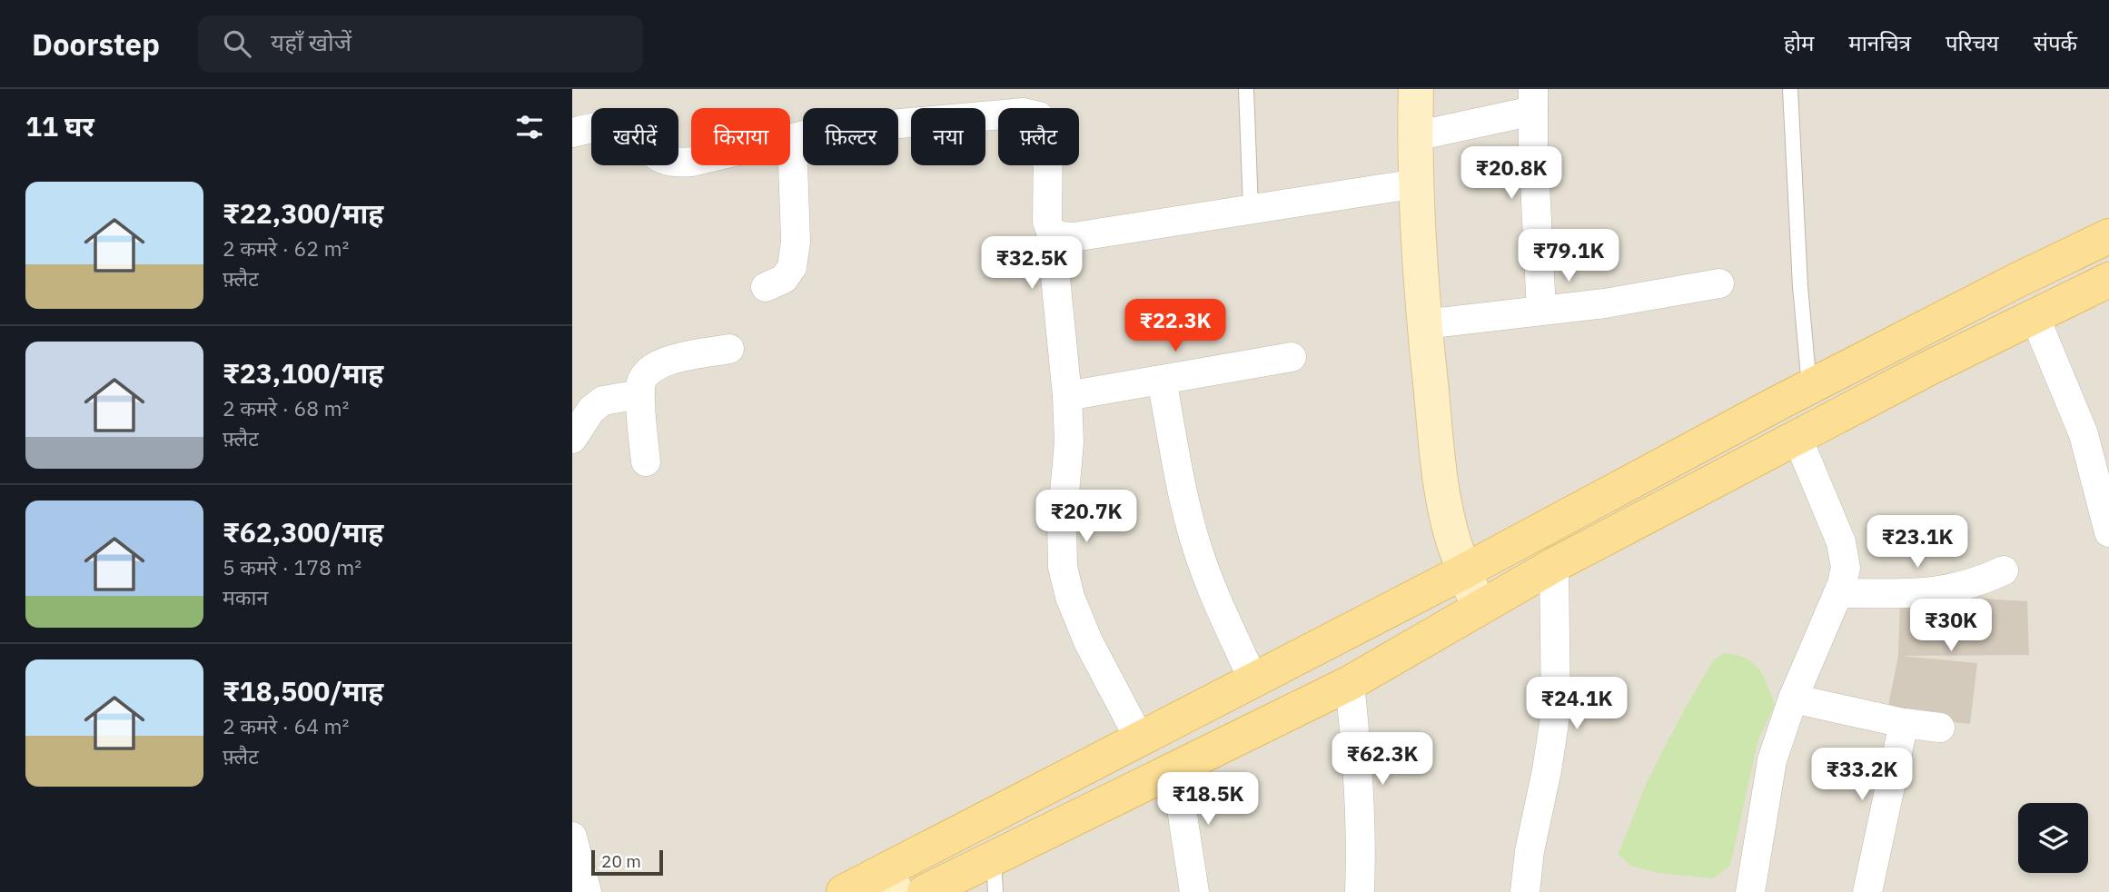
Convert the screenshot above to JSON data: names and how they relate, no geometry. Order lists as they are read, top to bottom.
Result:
{
  "scale_bar": "20 m",
  "page": {
    "header": "Doorstep",
    "search": "यहाँ खोजें",
    "nav": [
      "होम",
      "मानचित्र",
      "परिचय",
      "संपर्क"
    ],
    "heading": "11 घर",
    "chip": [
      "खरीदें",
      "किराया",
      "फ़िल्टर",
      "नया",
      "फ़्लैट"
    ],
    "price": [
      "₹20.8K",
      "₹79.1K",
      "₹32.5K",
      "₹22.3K",
      "₹20.7K",
      "₹23.1K",
      "₹30K",
      "₹24.1K",
      "₹62.3K",
      "₹33.2K",
      "₹18.5K"
    ],
    "list": [
      {
        "name": "₹22,300/माह",
        "note": "2 कमरे · 62 m² · फ़्लैट"
      },
      {
        "name": "₹23,100/माह",
        "note": "2 कमरे · 68 m² · फ़्लैट"
      },
      {
        "name": "₹62,300/माह",
        "note": "5 कमरे · 178 m² · मकान"
      },
      {
        "name": "₹18,500/माह",
        "note": "2 कमरे · 64 m² · फ़्लैट"
      }
    ],
    "scale": "20 m"
  }
}
